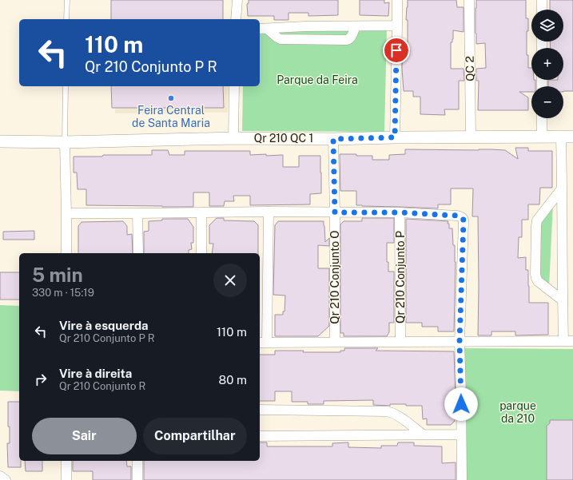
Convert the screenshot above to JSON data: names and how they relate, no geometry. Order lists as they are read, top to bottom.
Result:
{
  "streets": {
    "street": [
      "QC 2",
      "Qr 210 QC 1",
      "Qr 210 Conjunto O",
      "Qr 210 Conjunto P"
    ]
  },
  "crossings": [
    ["QC 2", "Qr 210 QC 1"],
    ["Qr 210 QC 1", "Qr 210 Conjunto O"]
  ],
  "parks": ["Parque da Feira", "parque da 210"],
  "places": ["Feira Central de Santa Maria"],
  "page": {
    "map_buttons": ["+", "−"],
    "turn": ["110 m", "Qr 210 Conjunto P R"],
    "heading": ["5 min", "330 m · 15:19"],
    "list": [
      {
        "name": "Vire à esquerda",
        "note": "Qr 210 Conjunto P R",
        "value": "110 m"
      },
      {
        "name": "Vire à direita",
        "note": "Qr 210 Conjunto R",
        "value": "80 m"
      }
    ],
    "buttons": ["Sair", "Compartilhar"]
  }
}
